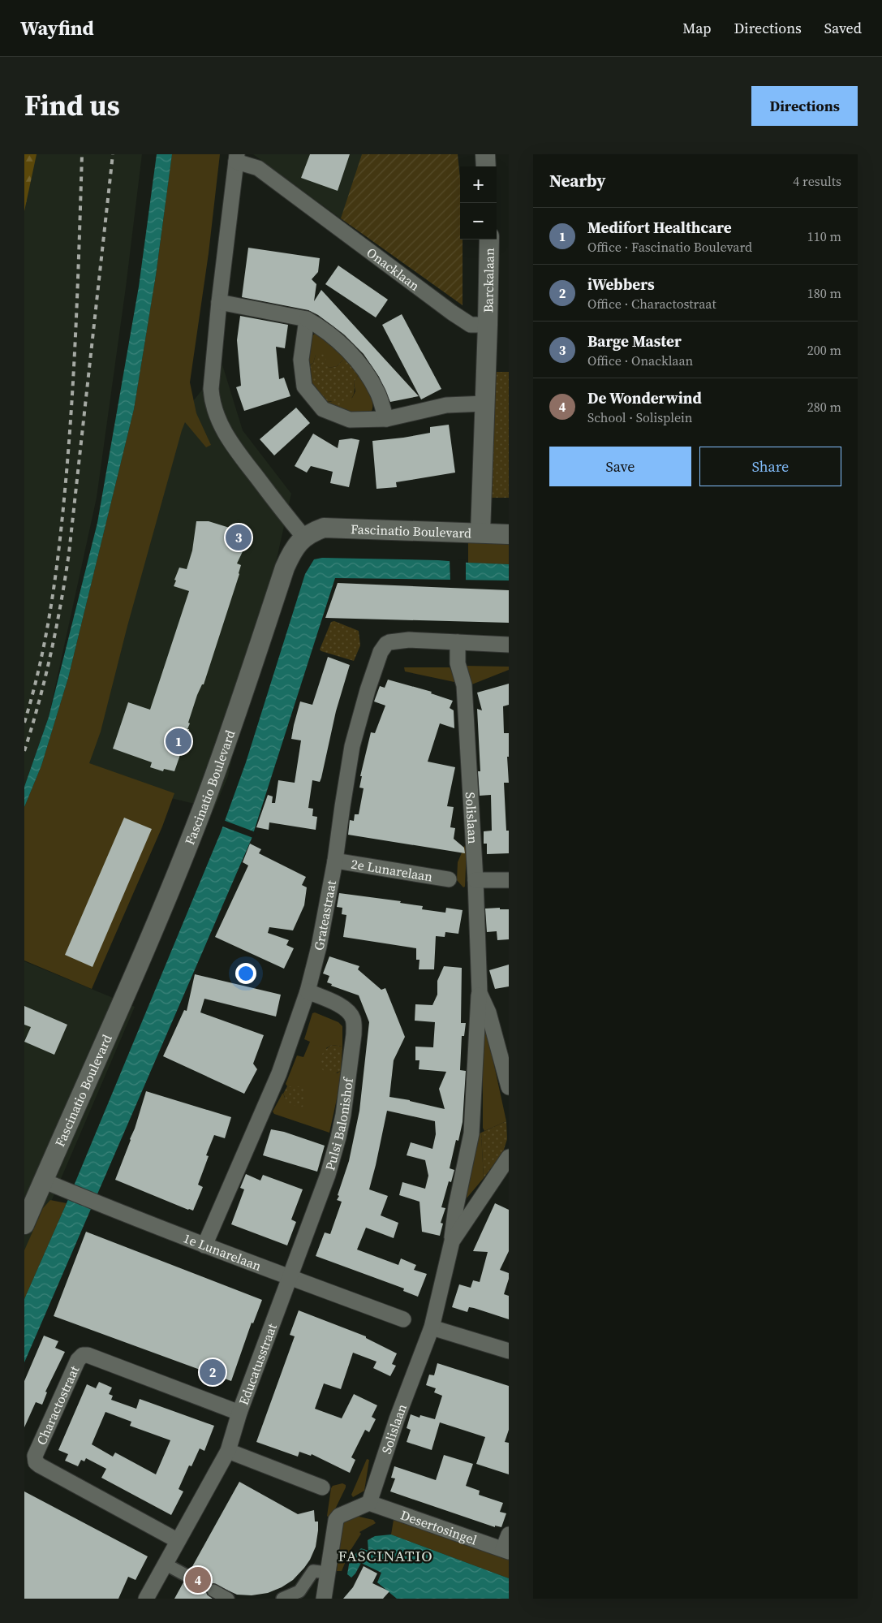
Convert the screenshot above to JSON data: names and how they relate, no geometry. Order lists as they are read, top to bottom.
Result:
{
  "streets": {
    "street": [
      "Onacklaan",
      "Barckalaan",
      "Fascinatio Boulevard",
      "Solislaan",
      "2e Lunarelaan",
      "Grateastraat",
      "Pulsi Balonishof",
      "1e Lunarelaan",
      "Educatusstraat",
      "Charactostraat",
      "Desertosingel"
    ]
  },
  "crossings": [
    ["Onacklaan", "Barckalaan"],
    ["Onacklaan", "Fascinatio Boulevard"],
    ["Fascinatio Boulevard", "1e Lunarelaan"],
    ["Solislaan", "Grateastraat"],
    ["Solislaan", "Desertosingel"],
    ["2e Lunarelaan", "Grateastraat"],
    ["Grateastraat", "Pulsi Balonishof"],
    ["Grateastraat", "1e Lunarelaan"],
    ["Pulsi Balonishof", "1e Lunarelaan"],
    ["Pulsi Balonishof", "Educatusstraat"],
    ["1e Lunarelaan", "Educatusstraat"],
    ["Educatusstraat", "Charactostraat"]
  ],
  "districts": ["FASCINATIO"],
  "page": {
    "header": "Wayfind",
    "nav": ["Map", "Directions", "Saved"],
    "title": "Find us",
    "buttons": [
      "Directions",
      ["Save", "Share"]
    ],
    "heading": ["Nearby", "4 results"],
    "map_buttons": ["+", "−"],
    "list": [
      {
        "mark": "1",
        "name": "Medifort Healthcare",
        "note": "Office · Fascinatio Boulevard",
        "value": "110 m"
      },
      {
        "mark": "2",
        "name": "iWebbers",
        "note": "Office · Charactostraat",
        "value": "180 m"
      },
      {
        "mark": "3",
        "name": "Barge Master",
        "note": "Office · Onacklaan",
        "value": "200 m"
      },
      {
        "mark": "4",
        "name": "De Wonderwind",
        "note": "School · Solisplein",
        "value": "280 m"
      }
    ],
    "pins": [
      "3",
      "1",
      "2",
      "4"
    ]
  }
}
